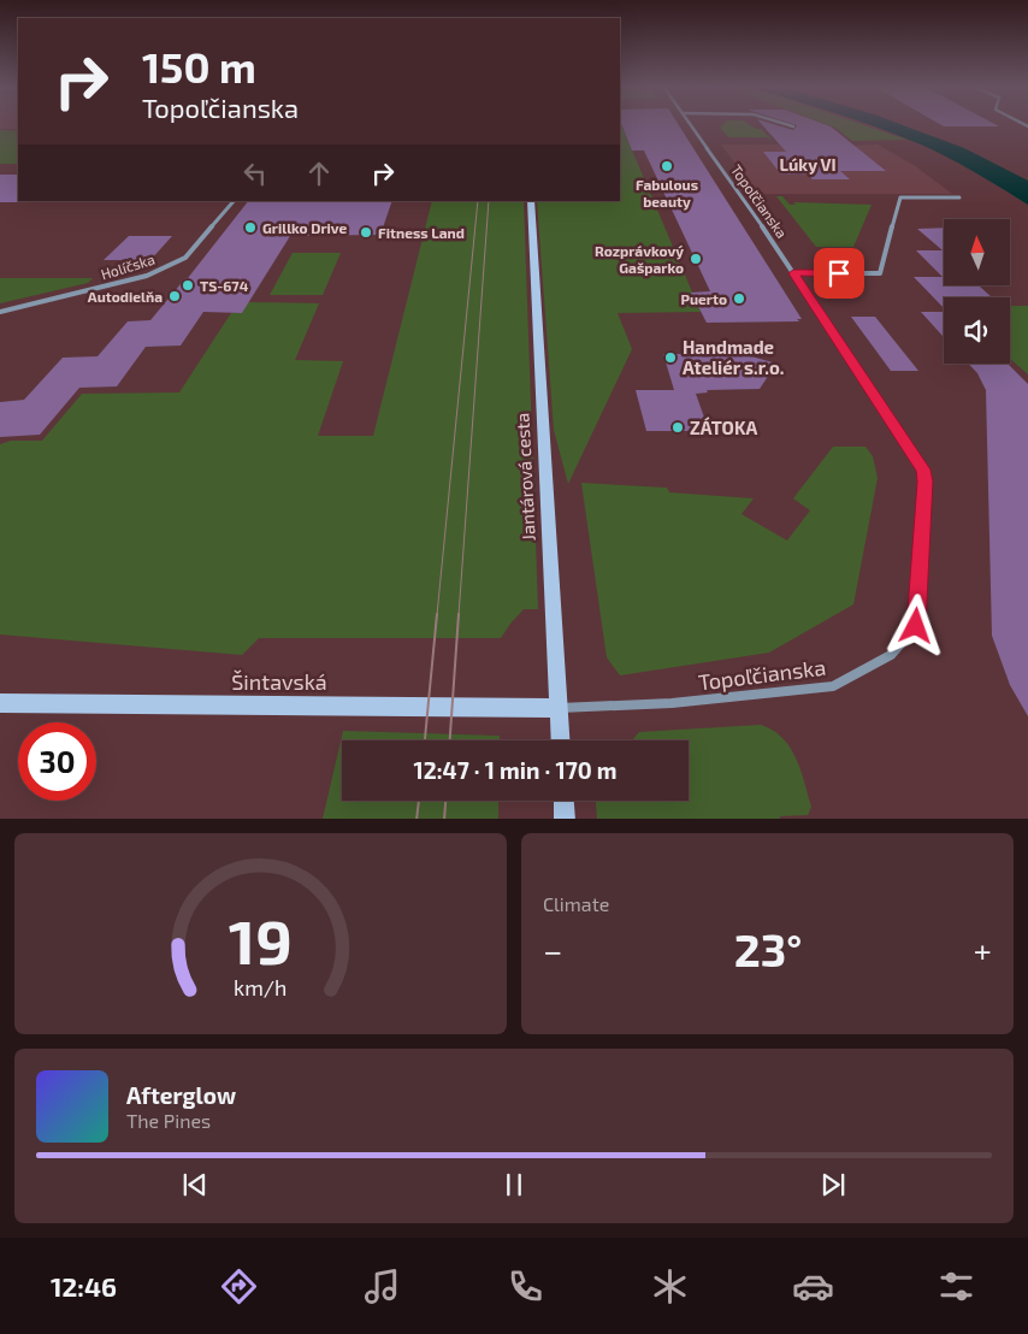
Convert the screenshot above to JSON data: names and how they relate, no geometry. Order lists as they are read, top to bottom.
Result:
{
  "streets": {
    "street": [
      "Topoľčianska",
      "Holíčska",
      "Jantárová cesta",
      "Šintavská"
    ]
  },
  "crossings": [
    ["Topoľčianska", "Jantárová cesta"],
    ["Topoľčianska", "Šintavská"],
    ["Jantárová cesta", "Šintavská"]
  ],
  "districts": ["Lúky VI"],
  "places": [
    "Fabulous beauty",
    "Grillko Drive",
    "Fitness Land",
    "Rozprávkový Gašparko",
    "TS-674",
    "Autodielňa",
    "Puerto",
    "Handmade Ateliér s.r.o.",
    "ZÁTOKA"
  ],
  "north": "top",
  "page": {
    "turn": ["150 m", "Topoľčianska"],
    "limit": "30",
    "trip": "12:47 · 1 min · 170 m",
    "tile": "Climate",
    "heat": ["−", "23°", "+"],
    "song": ["Afterglow", "The Pines"],
    "tabs": "12:46",
    "gauge": ["19", "km/h"]
  }
}
